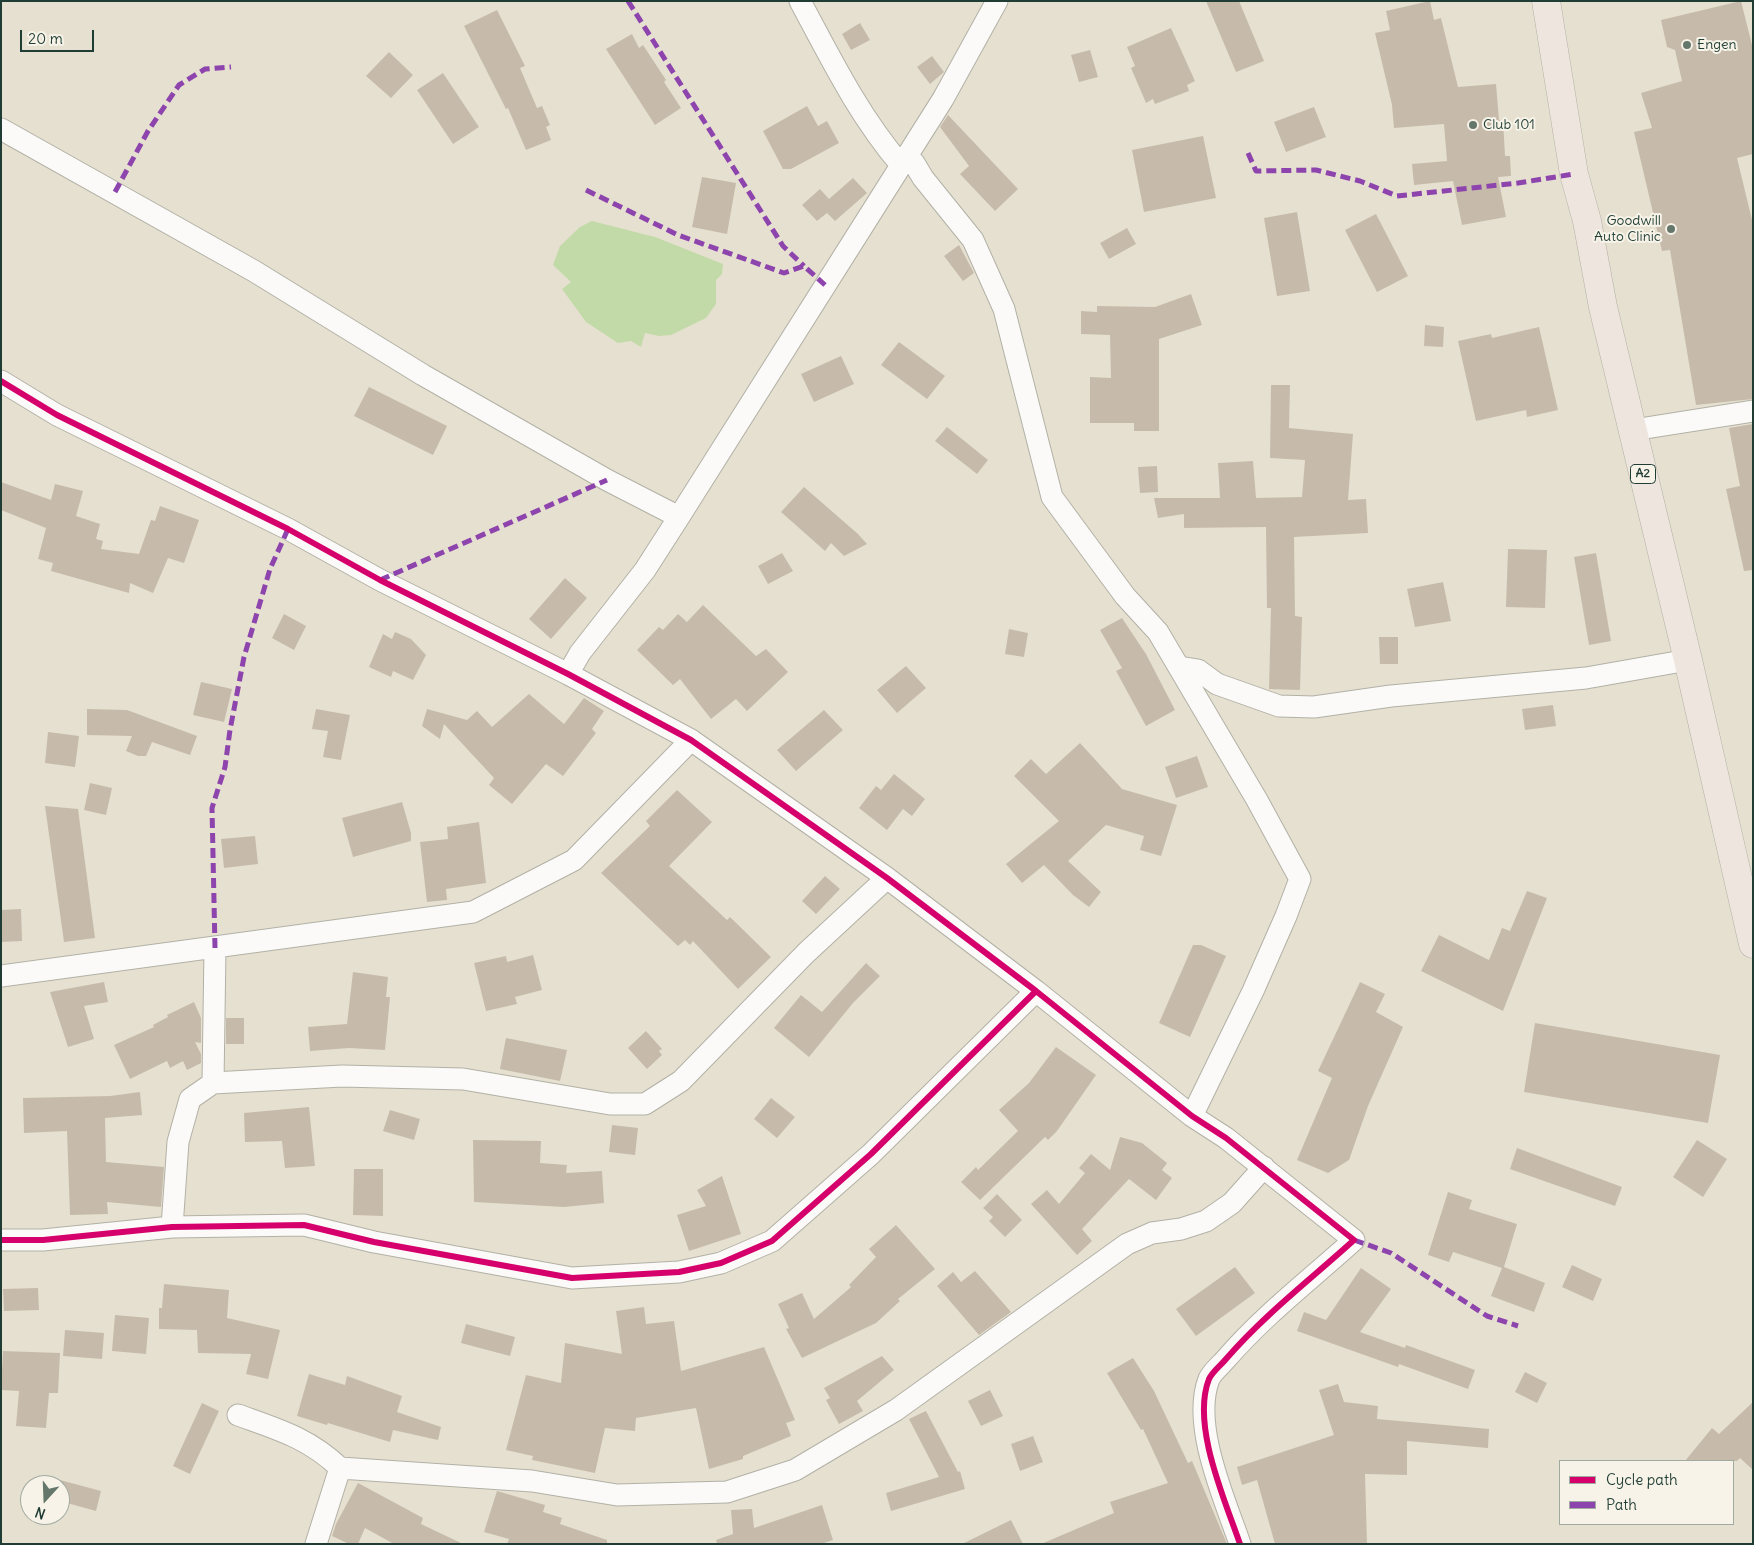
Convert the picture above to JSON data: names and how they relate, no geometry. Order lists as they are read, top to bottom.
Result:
{
  "streets": {
    "main road": ["A2"]
  },
  "places": ["Engen", "Club 101", "Goodwill Auto Clinic"],
  "legend": ["Cycle path", "Path"],
  "scale_bar": "20 m",
  "north": "bottom"
}
